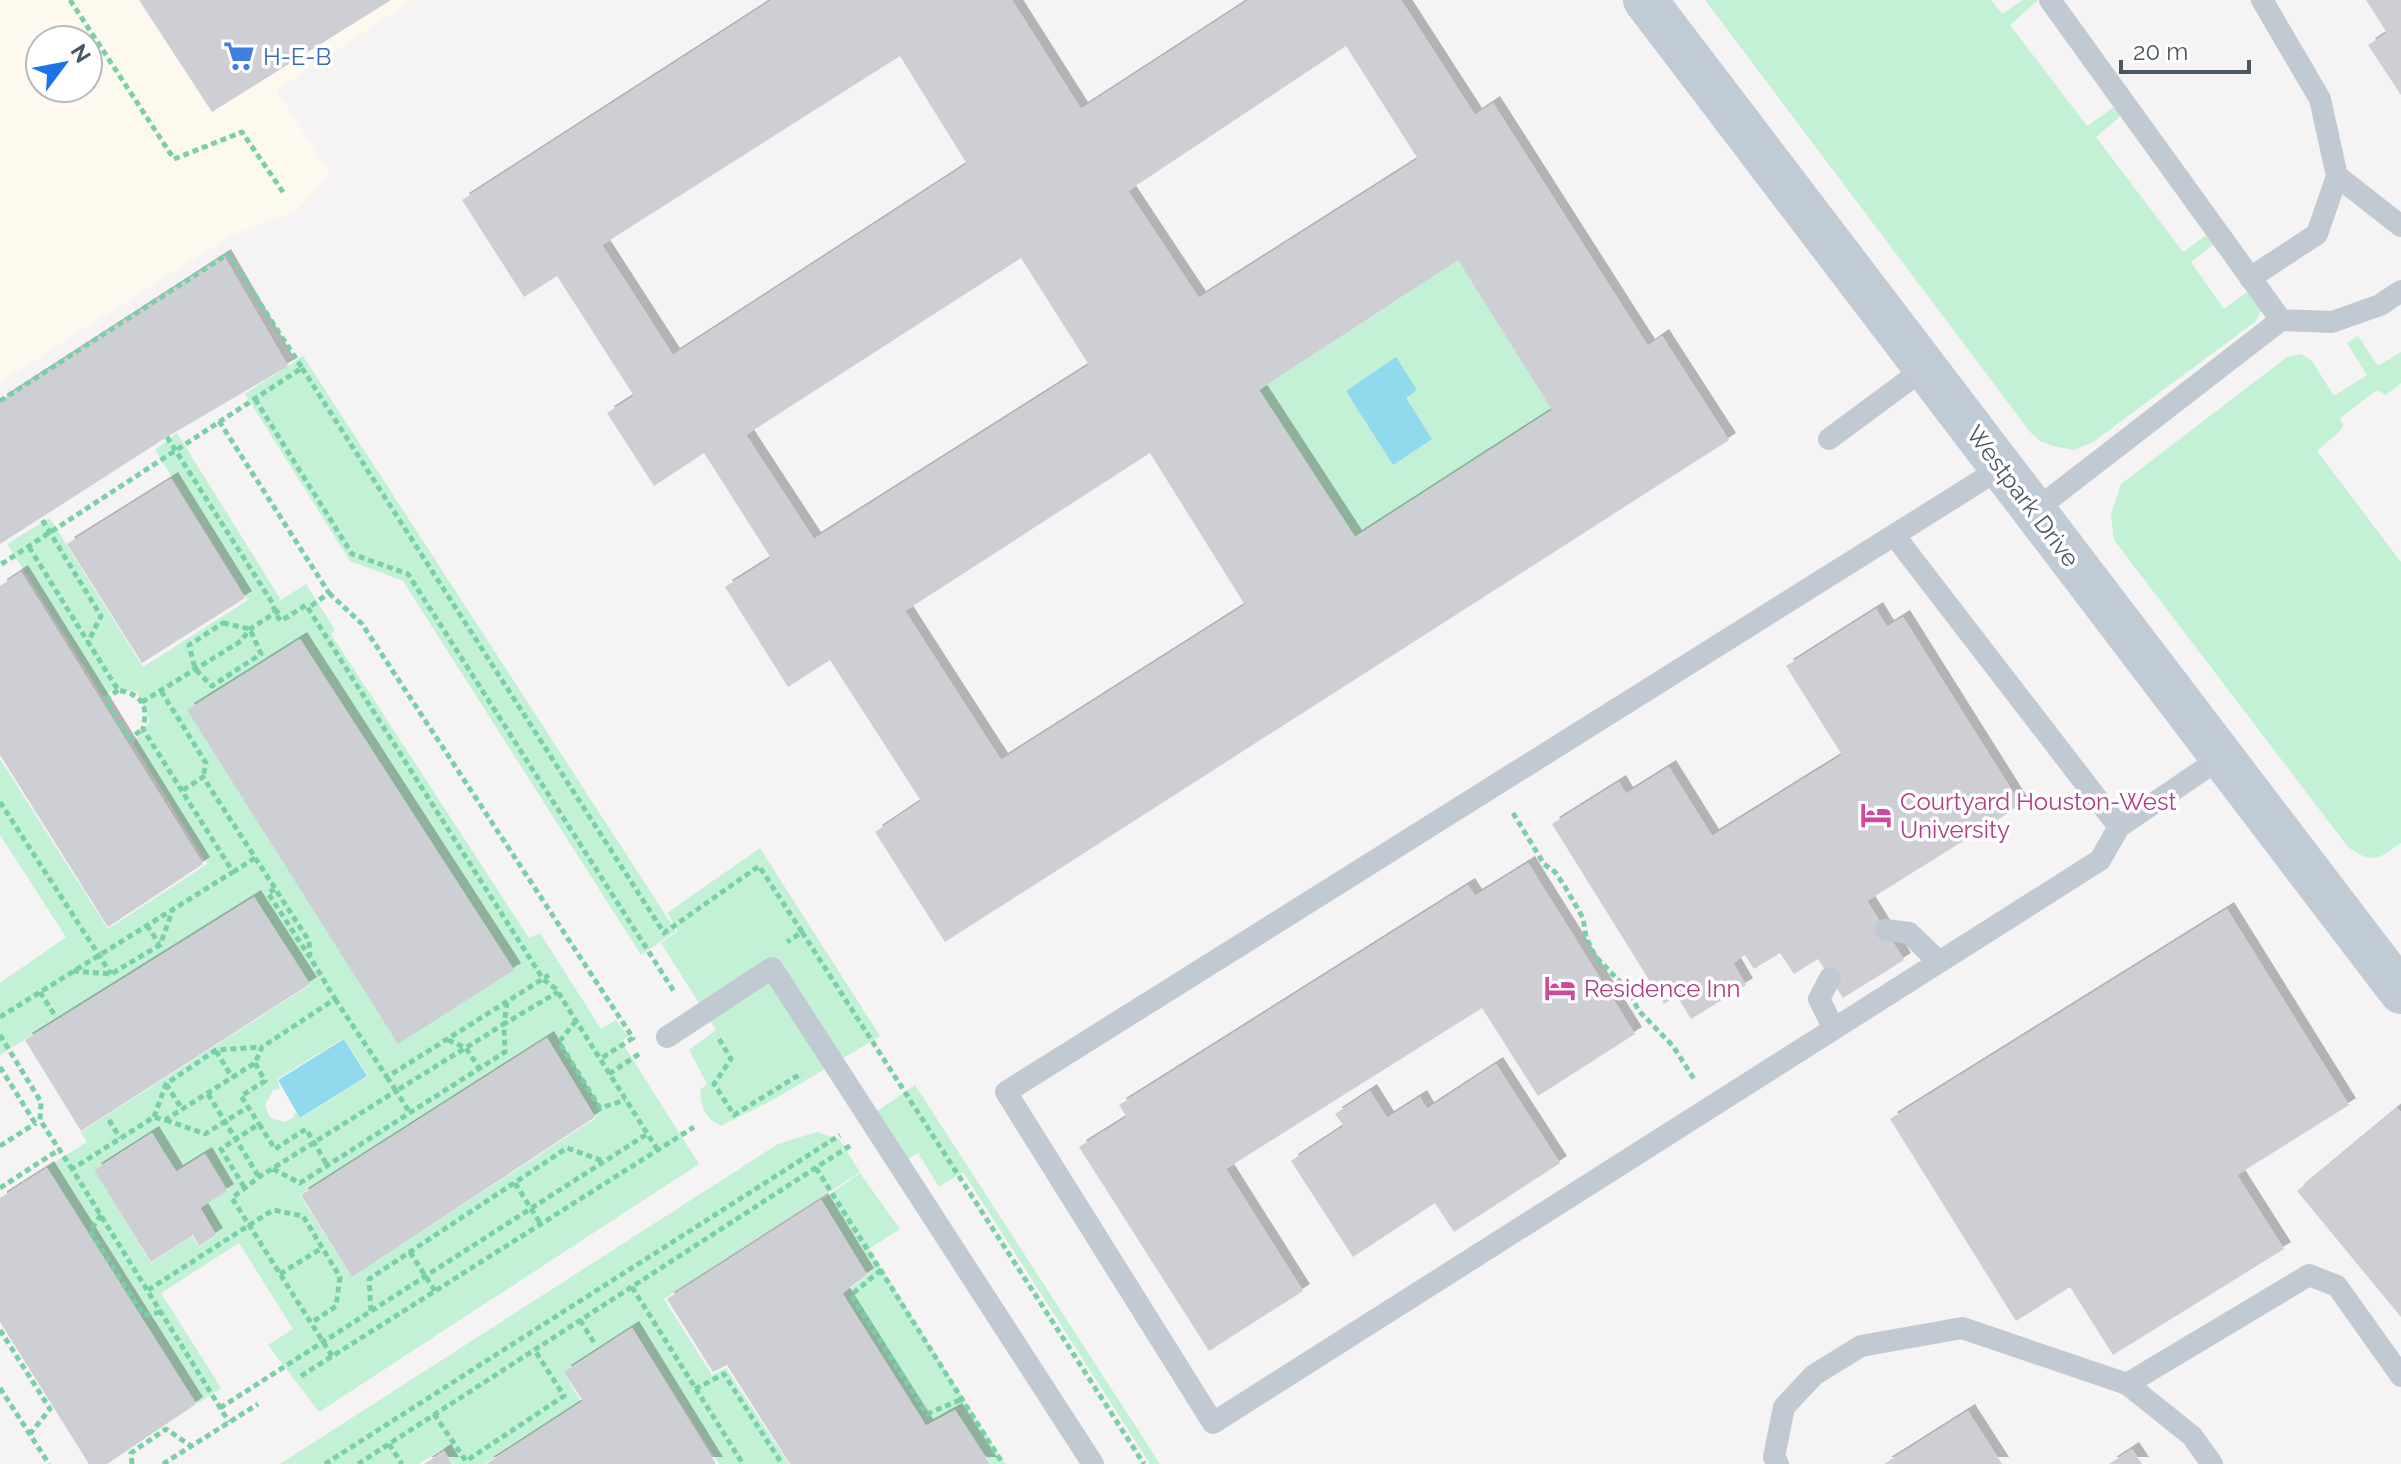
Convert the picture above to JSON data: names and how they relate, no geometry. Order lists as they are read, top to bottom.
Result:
{
  "streets": {
    "main road": ["Westpark Drive"]
  },
  "places": {
    "supermarket": ["H-E-B"],
    "hotel": ["Courtyard Houston-West University", "Residence Inn"]
  },
  "scale_bar": "20 m",
  "north": "top right"
}
